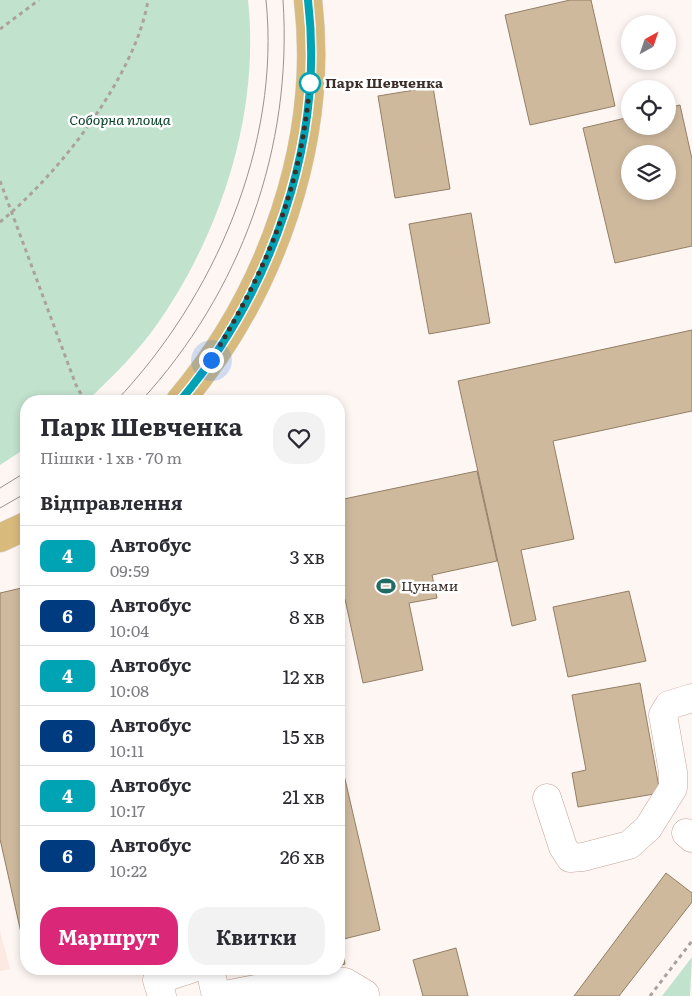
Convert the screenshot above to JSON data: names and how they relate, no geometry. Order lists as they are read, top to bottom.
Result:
{
  "parks": ["Соборна площа"],
  "places": {
    "other": ["Парк Шевченка"],
    "sports": ["Цунами"]
  },
  "lines": ["bus line 4"],
  "north": "top right",
  "page": {
    "heading": [
      ["Парк Шевченка", "Пішки · 1 хв · 70 m"],
      "Відправлення"
    ],
    "list": [
      {
        "mark": "4",
        "name": "Автобус",
        "note": "09:59",
        "value": "3 хв"
      },
      {
        "mark": "6",
        "name": "Автобус",
        "note": "10:04",
        "value": "8 хв"
      },
      {
        "mark": "4",
        "name": "Автобус",
        "note": "10:08",
        "value": "12 хв"
      },
      {
        "mark": "6",
        "name": "Автобус",
        "note": "10:11",
        "value": "15 хв"
      },
      {
        "mark": "4",
        "name": "Автобус",
        "note": "10:17",
        "value": "21 хв"
      },
      {
        "mark": "6",
        "name": "Автобус",
        "note": "10:22",
        "value": "26 хв"
      }
    ],
    "buttons": ["Маршрут", "Квитки"]
  }
}
